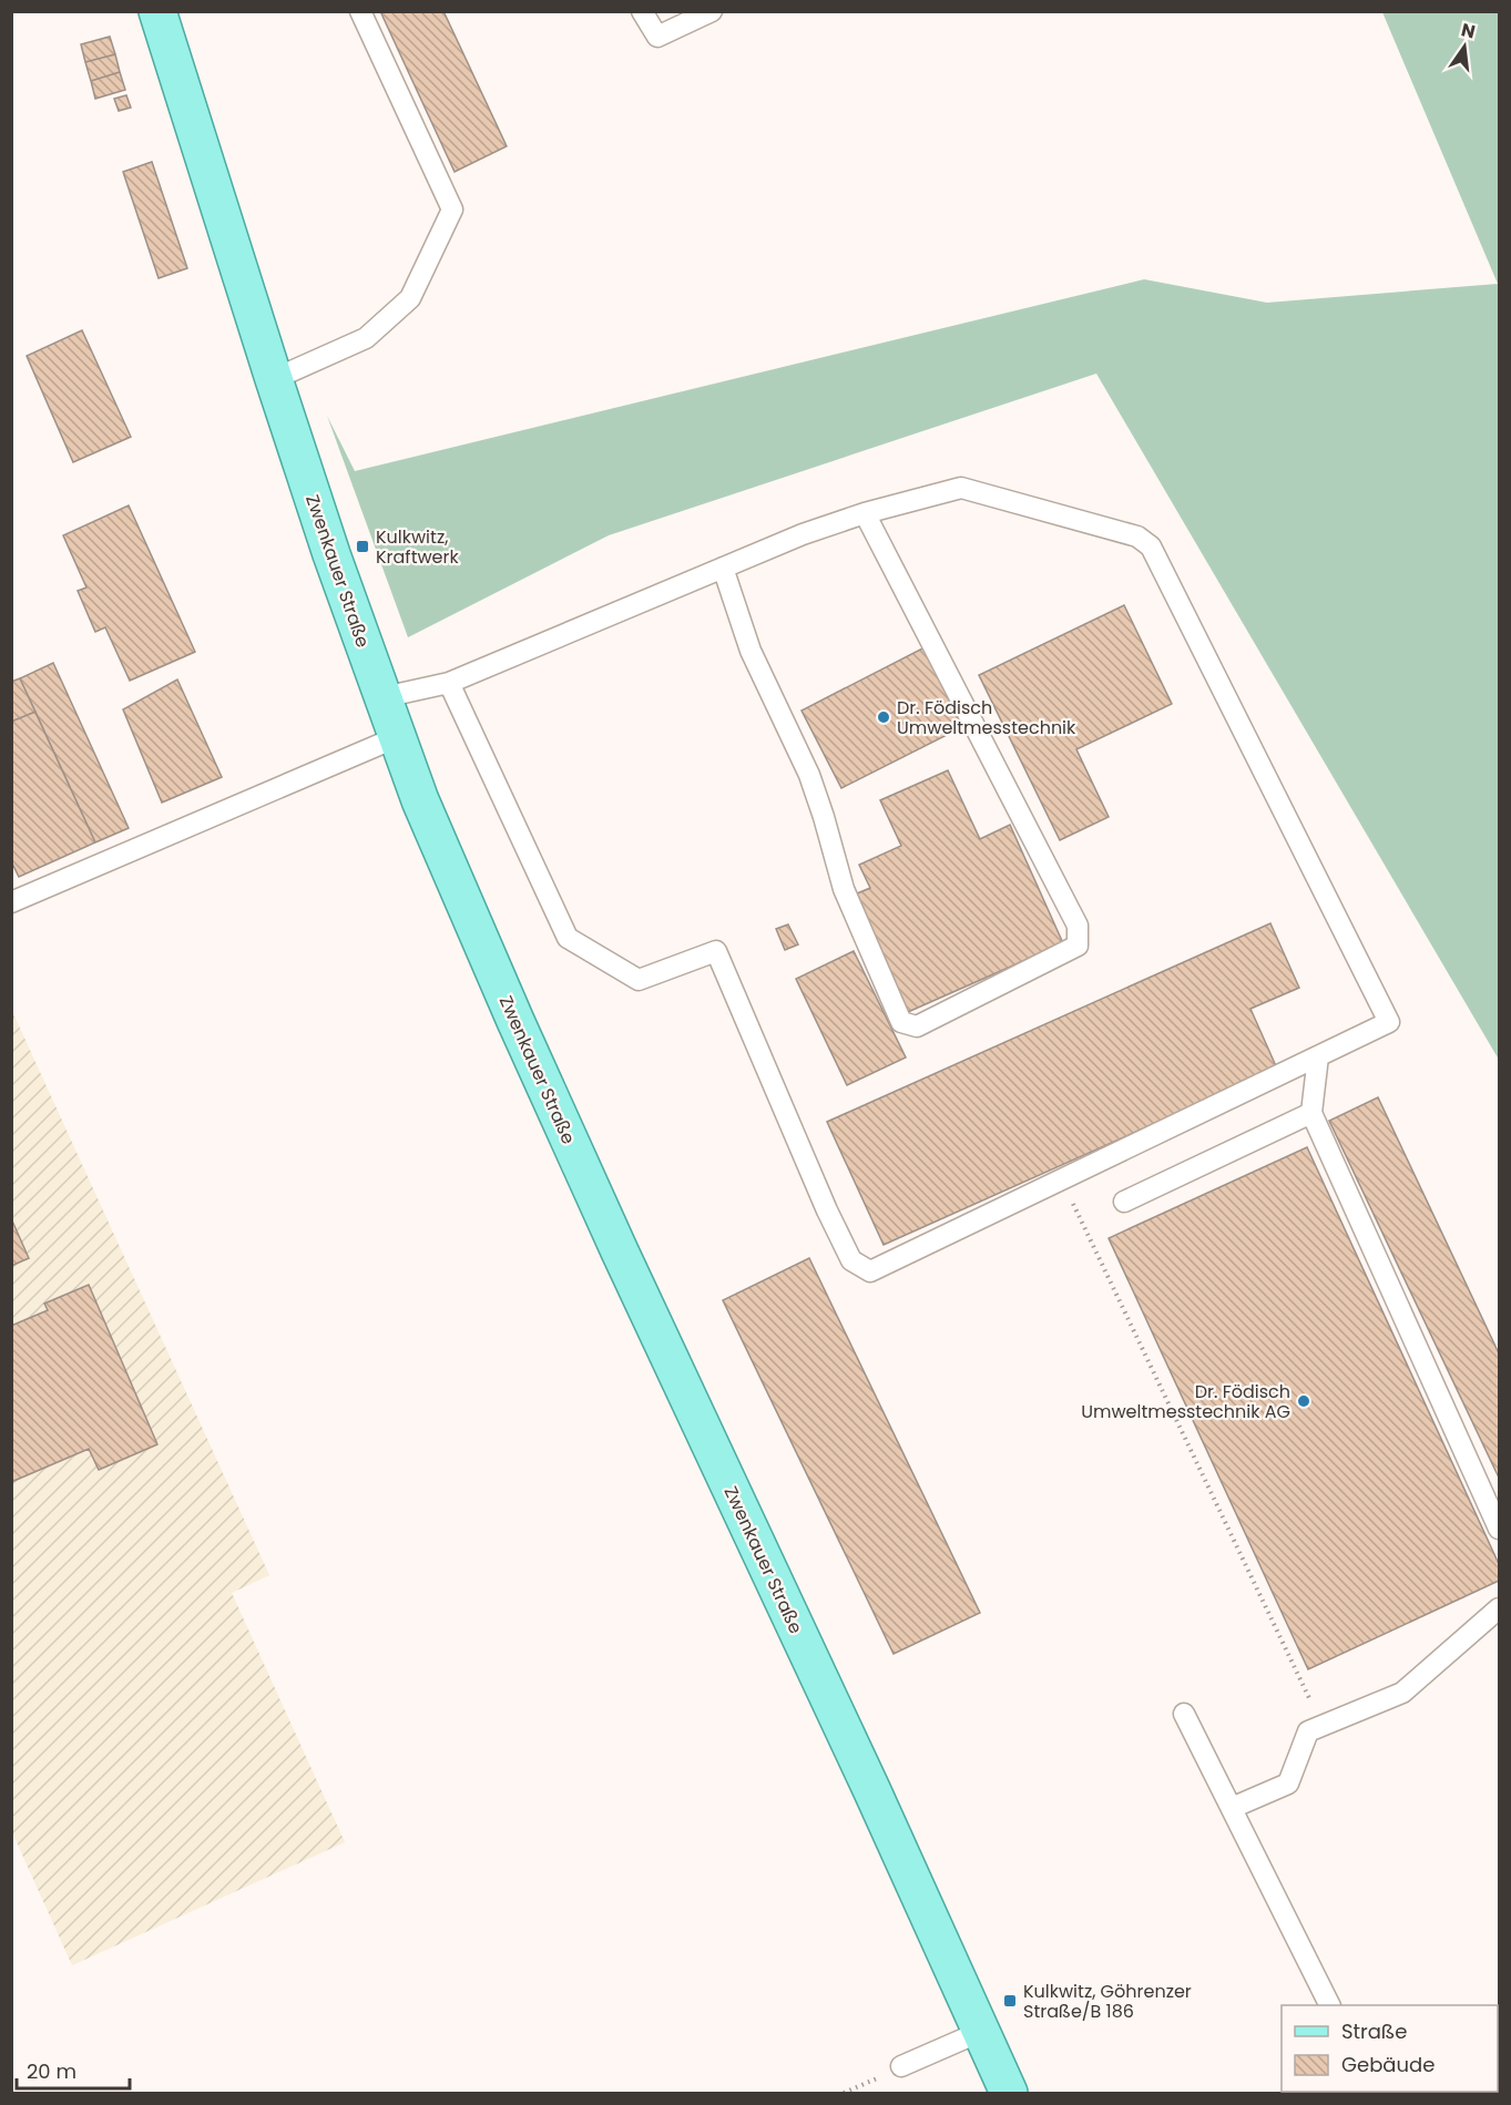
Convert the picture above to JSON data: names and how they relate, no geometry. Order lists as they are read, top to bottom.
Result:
{
  "streets": {
    "main road": ["Zwenkauer Straße"]
  },
  "places": {
    "transit": ["Kulkwitz, Kraftwerk", "Kulkwitz, Göhrenzer Straße/B 186"],
    "other": ["Dr. Födisch Umweltmesstechnik", "Dr. Födisch Umweltmesstechnik AG"]
  },
  "legend": ["Straße", "Gebäude"],
  "scale_bar": "20 m",
  "north": "top"
}
